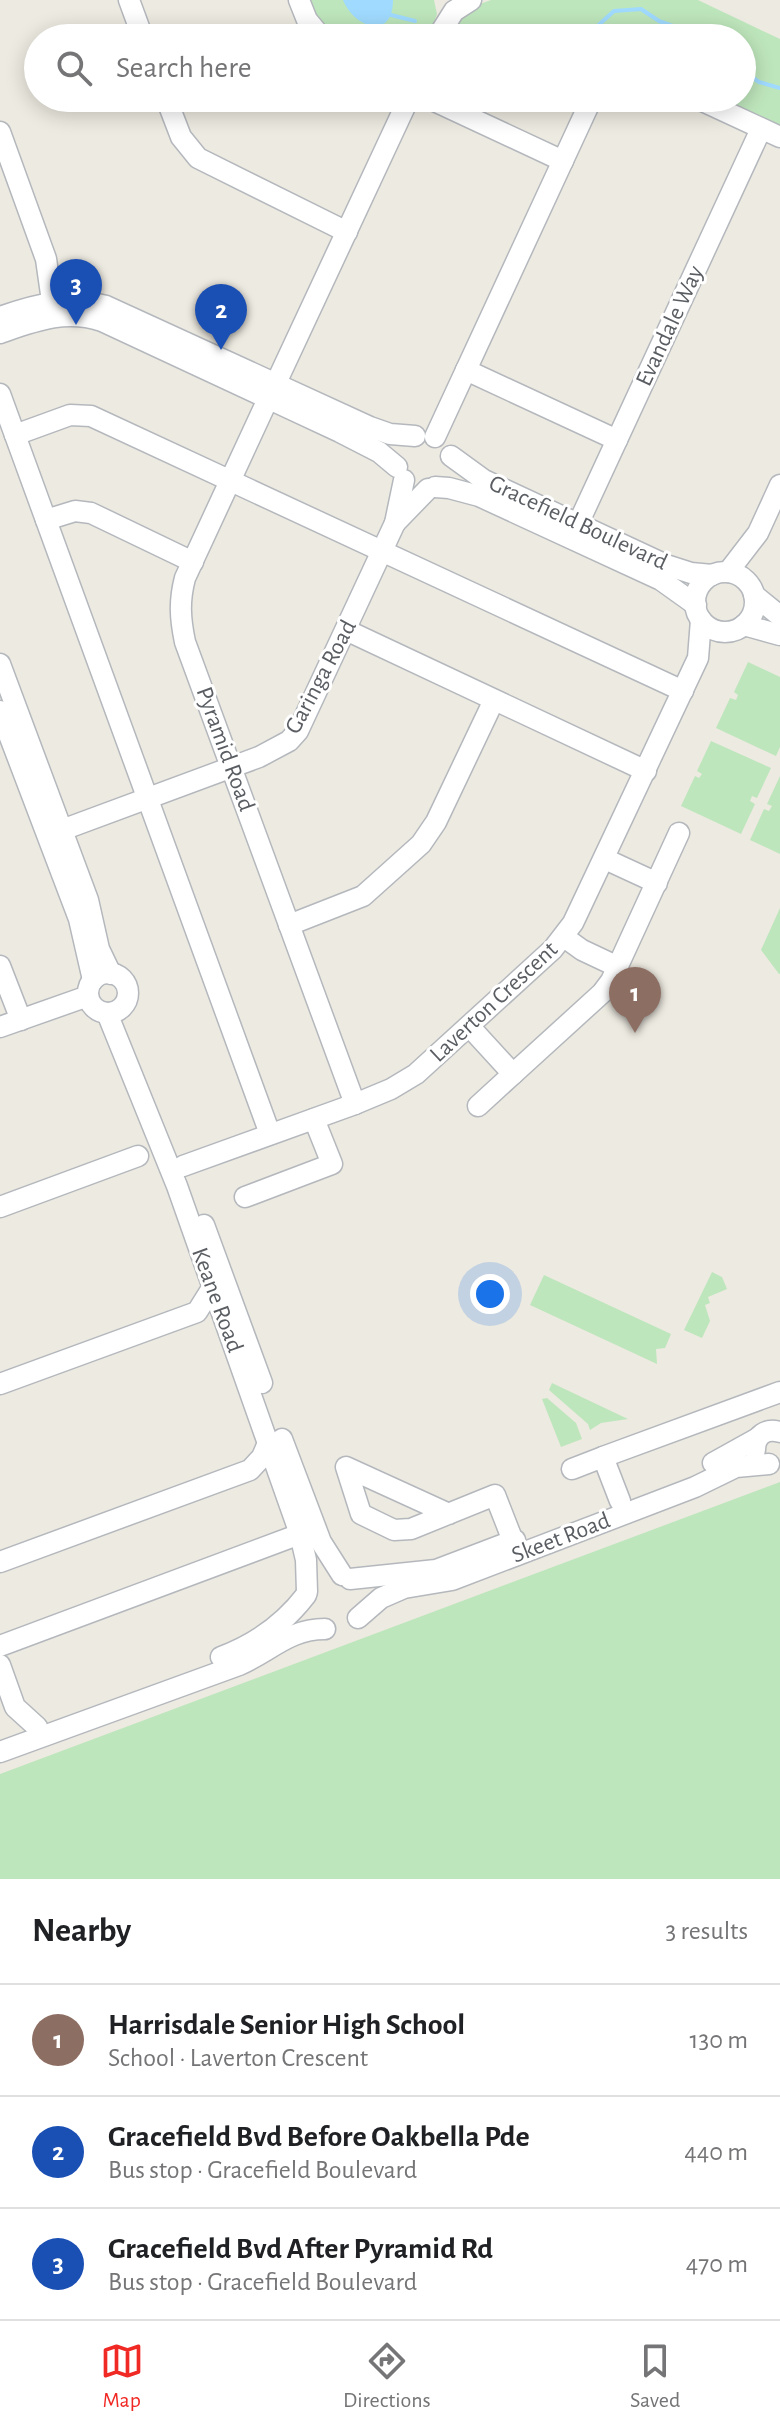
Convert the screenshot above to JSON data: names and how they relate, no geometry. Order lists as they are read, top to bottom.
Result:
{
  "streets": {
    "street": [
      "Evandale Way",
      "Gracefield Boulevard",
      "Garinga Road",
      "Pyramid Road",
      "Laverton Crescent",
      "Keane Road",
      "Skeet Road"
    ]
  },
  "crossings": [
    ["Evandale Way", "Gracefield Boulevard"],
    ["Gracefield Boulevard", "Garinga Road"],
    ["Gracefield Boulevard", "Laverton Crescent"],
    ["Garinga Road", "Pyramid Road"],
    ["Garinga Road", "Keane Road"],
    ["Pyramid Road", "Laverton Crescent"],
    ["Laverton Crescent", "Keane Road"],
    ["Keane Road", "Skeet Road"]
  ],
  "page": {
    "search": "Search here",
    "pins": ["3", "2", "1"],
    "heading": ["Nearby", "3 results"],
    "list": [
      {
        "mark": "1",
        "name": "Harrisdale Senior High School",
        "note": "School · Laverton Crescent",
        "value": "130 m"
      },
      {
        "mark": "2",
        "name": "Gracefield Bvd Before Oakbella Pde",
        "note": "Bus stop · Gracefield Boulevard",
        "value": "440 m"
      },
      {
        "mark": "3",
        "name": "Gracefield Bvd After Pyramid Rd",
        "note": "Bus stop · Gracefield Boulevard",
        "value": "470 m"
      }
    ],
    "nav": ["Map", "Directions", "Saved"]
  }
}
